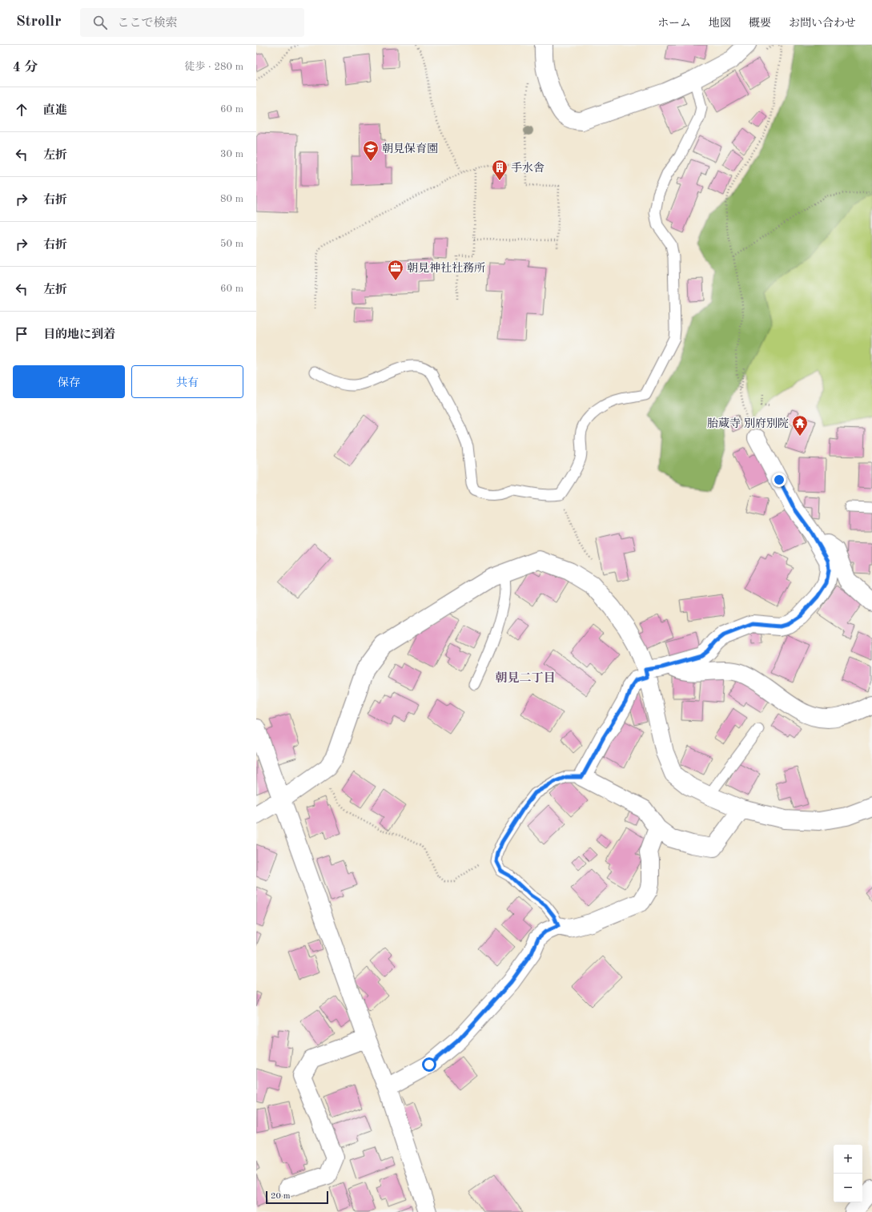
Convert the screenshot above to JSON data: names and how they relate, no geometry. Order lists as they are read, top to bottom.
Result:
{
  "districts": ["朝見二丁目"],
  "places": {
    "school or university": ["朝見保育園"],
    "building": ["手水舎"],
    "office": ["朝見神社社務所"],
    "temple": ["胎蔵寺 別府別院"]
  },
  "scale_bar": "20 m",
  "page": {
    "header": "Strollr",
    "search": "ここで検索",
    "nav": [
      "ホーム",
      "地図",
      "概要",
      "お問い合わせ"
    ],
    "heading": ["4 分", "徒歩 · 280 m"],
    "list": [
      ["直進", "60 m"],
      ["左折", "30 m"],
      ["右折", "80 m"],
      ["右折", "50 m"],
      ["左折", "60 m"],
      "目的地に到着"
    ],
    "buttons": ["保存", "共有"],
    "map_buttons": ["+", "−"],
    "scale": "20 m"
  }
}
